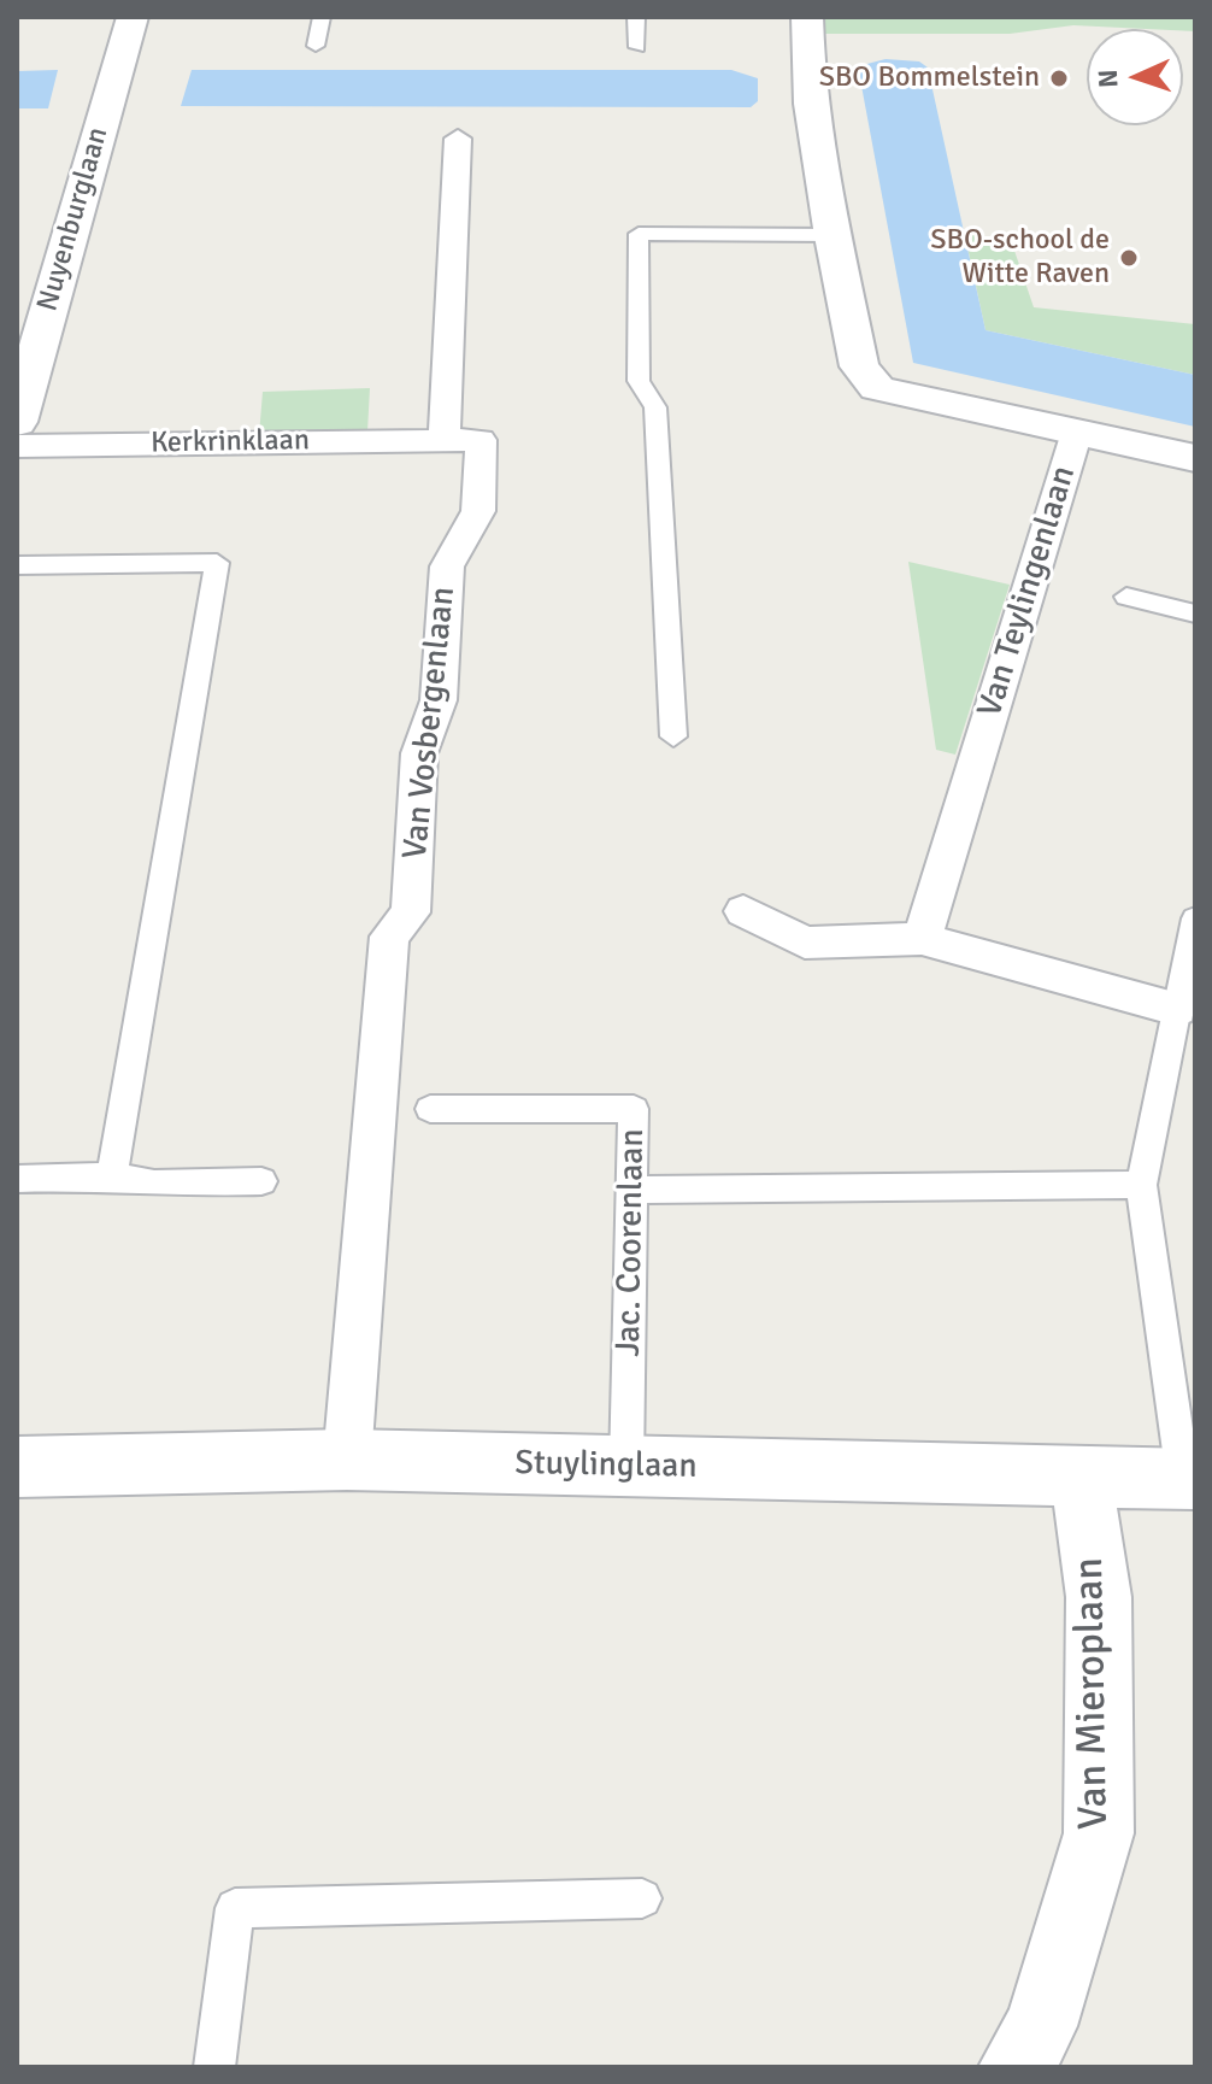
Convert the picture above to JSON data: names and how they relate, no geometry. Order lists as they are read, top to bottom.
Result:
{
  "streets": {
    "street": [
      "Nuyenburglaan",
      "Kerkrinklaan",
      "Van Teylingenlaan",
      "Van Vosbergenlaan",
      "Stuylinglaan",
      "Van Mieroplaan"
    ],
    "lane": ["Jac. Coorenlaan"]
  },
  "crossings": [
    ["Kerkrinklaan", "Van Vosbergenlaan"],
    ["Van Vosbergenlaan", "Stuylinglaan"],
    ["Jac. Coorenlaan", "Stuylinglaan"],
    ["Stuylinglaan", "Van Mieroplaan"]
  ],
  "places": ["SBO Bommelstein", "SBO-school de Witte Raven"],
  "north": "left"
}
